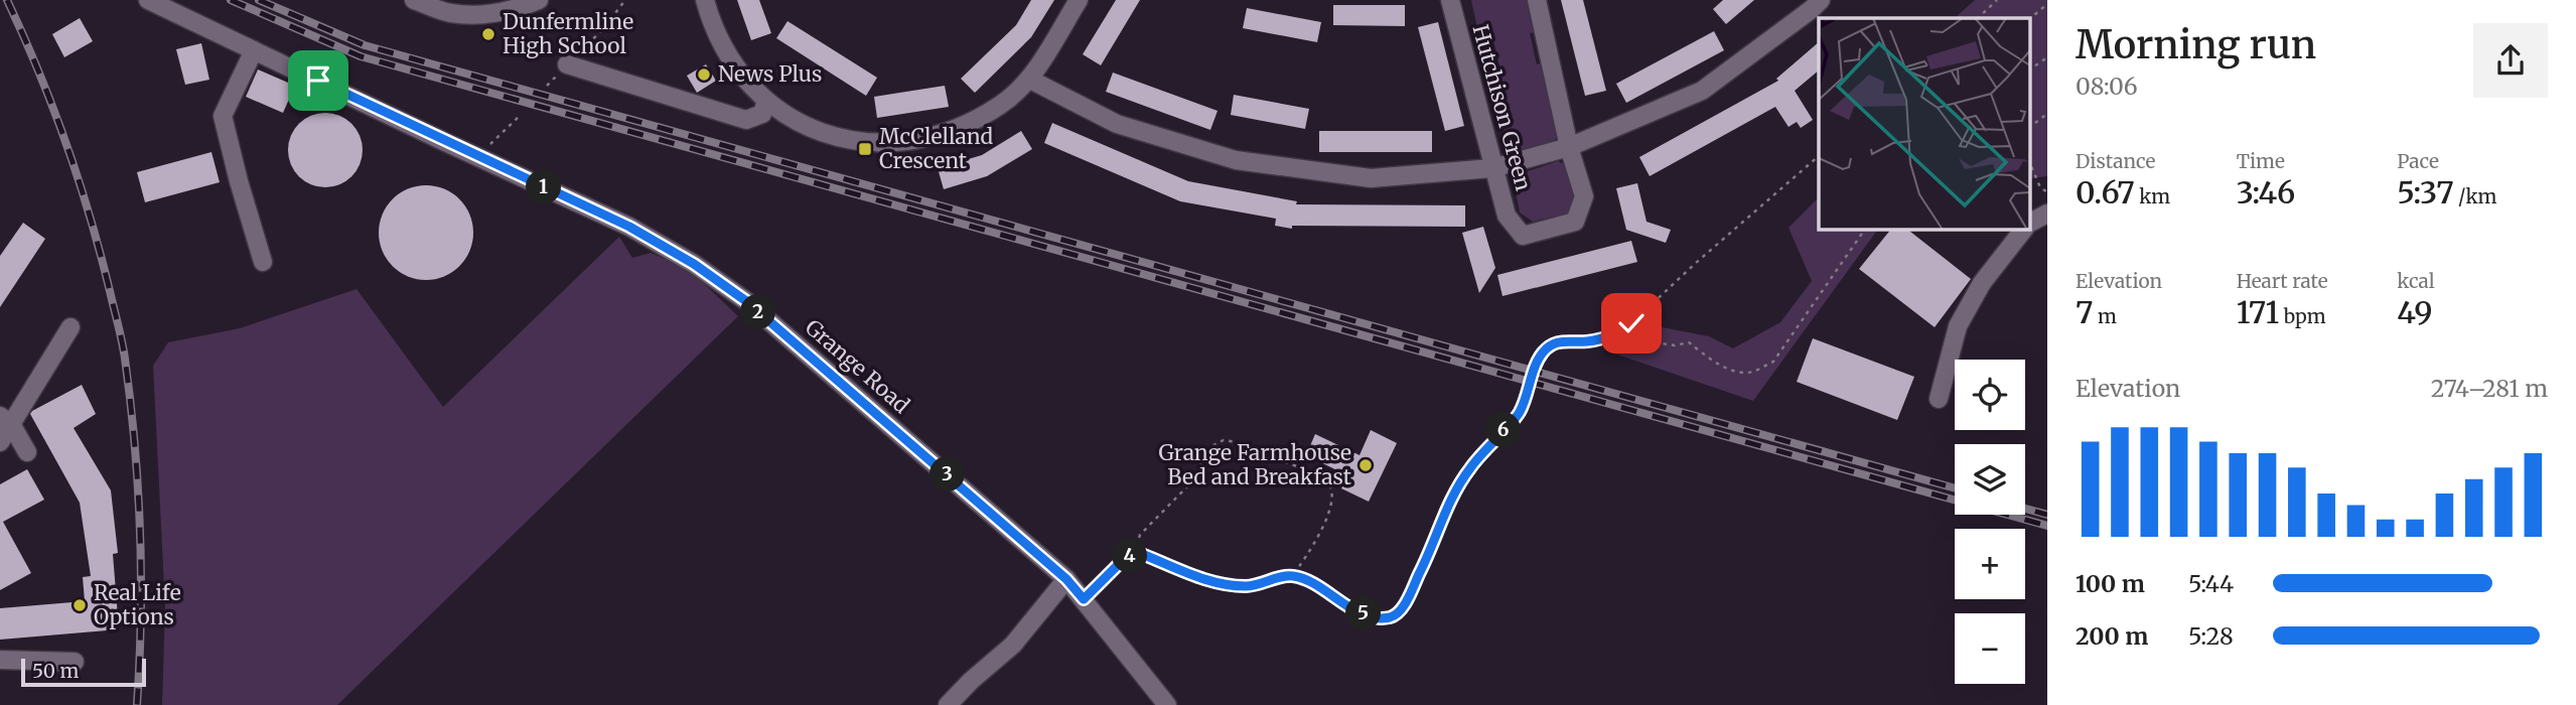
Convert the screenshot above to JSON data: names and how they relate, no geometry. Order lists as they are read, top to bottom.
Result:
{
  "streets": {
    "street": ["Hutchison Green", "Grange Road"]
  },
  "places": {
    "other": [
      "Dunfermline High School",
      "News Plus",
      "Grange Farmhouse Bed and Breakfast",
      "Real Life Options"
    ],
    "transit": ["McClelland Crescent"]
  },
  "scale_bar": "50 m",
  "page": {
    "heading": ["Morning run", "08:06"],
    "stats": [
      ["Distance", "0.67 km"],
      ["Time", "3:46"],
      ["Pace", "5:37 /km"],
      ["Elevation", "7 m"],
      ["Heart rate", "171 bpm"],
      ["kcal", "49"]
    ],
    "pins": [
      "1",
      "2",
      "6",
      "3",
      "4",
      "5"
    ],
    "map_buttons": ["+", "−"],
    "chart": ["Elevation", "274–281 m"],
    "list": [
      {
        "name": "100 m",
        "note": "5:44"
      },
      {
        "name": "200 m",
        "note": "5:28"
      }
    ],
    "scale": "50 m"
  }
}
